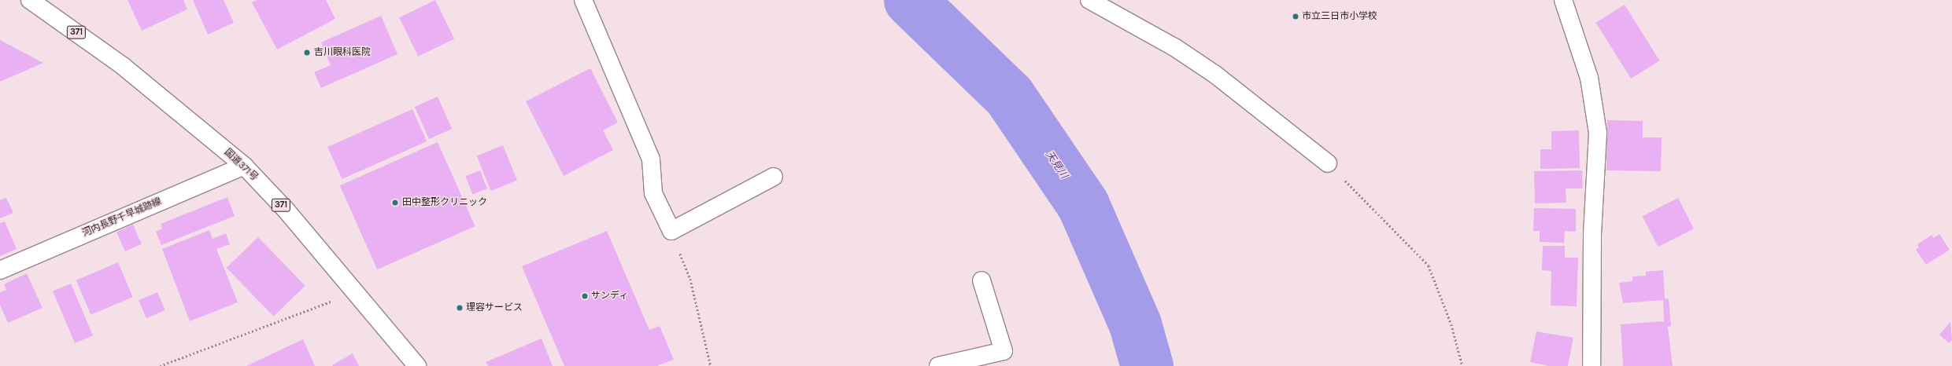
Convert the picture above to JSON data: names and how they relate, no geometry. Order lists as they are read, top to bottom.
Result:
{
  "streets": {
    "main road": ["371", "国道371号", "河内長野千早城跡線"]
  },
  "crossings": [
    ["国道371号", "河内長野千早城跡線"]
  ],
  "water": ["天見川"],
  "places": [
    "市立三日市小学校",
    "吉川眼科医院",
    "田中整形クリニック",
    "サンディ",
    "理容サービス"
  ]
}
